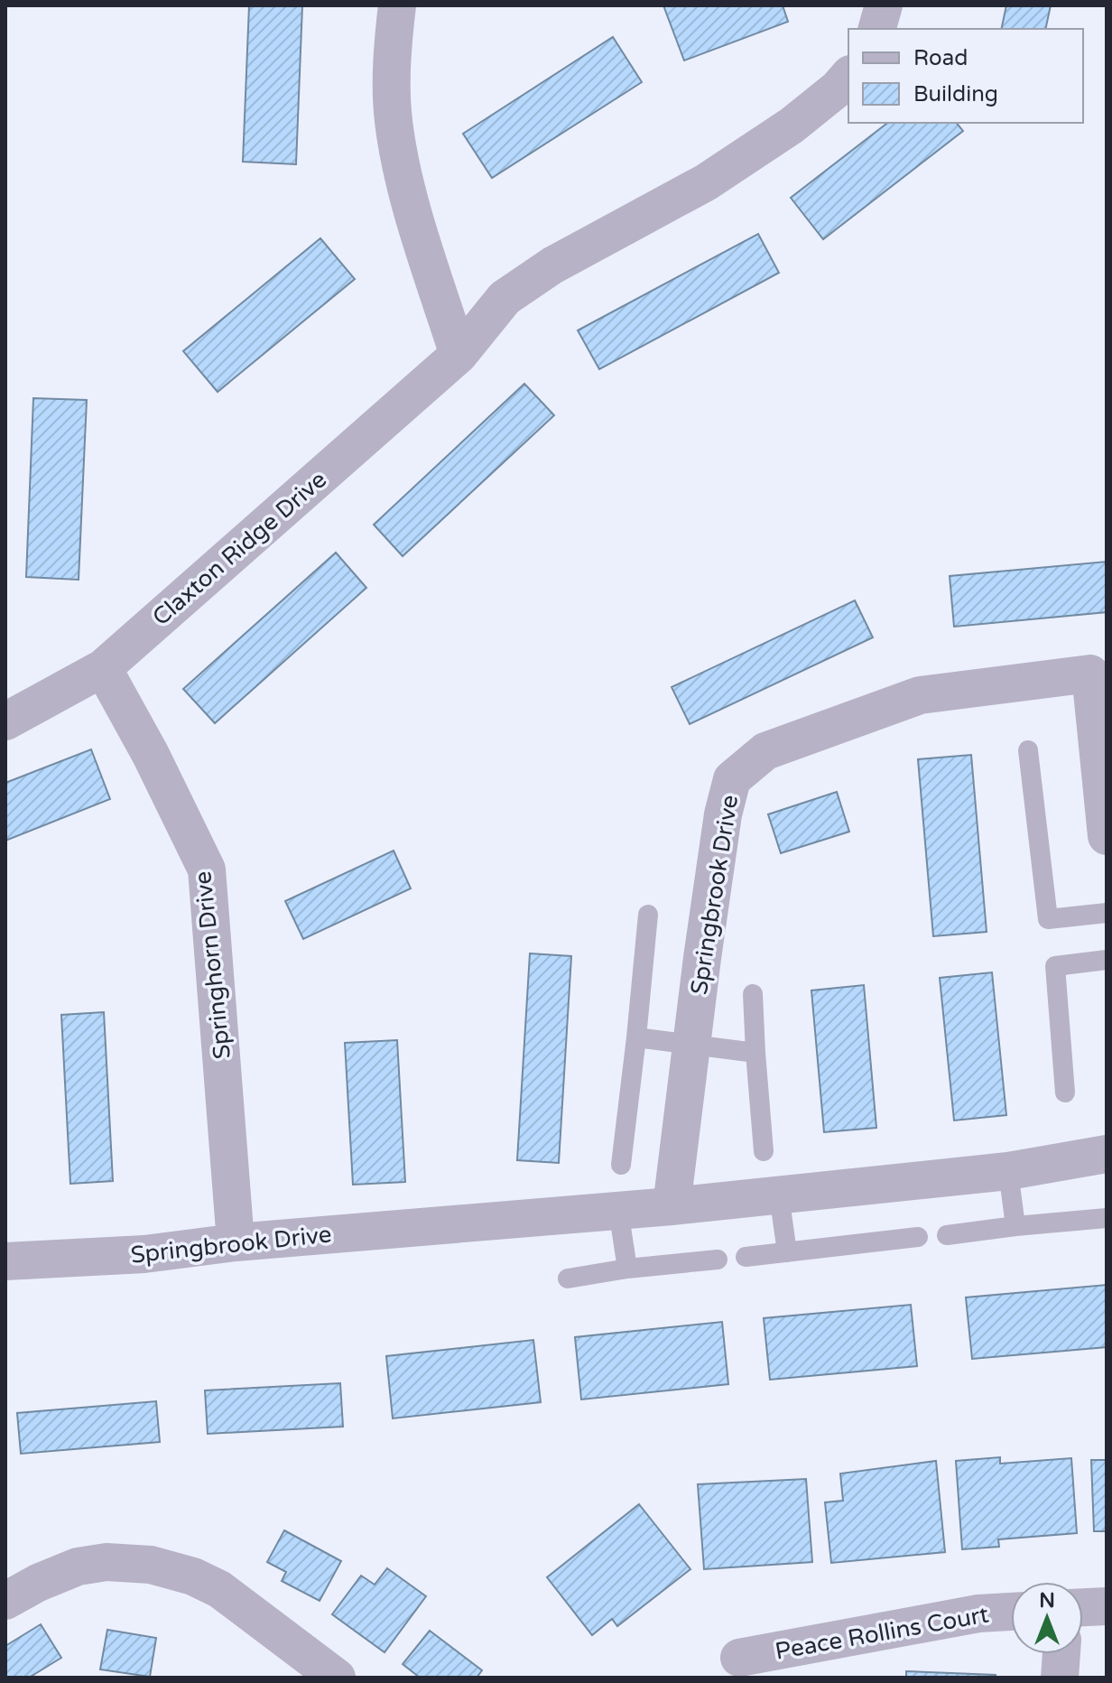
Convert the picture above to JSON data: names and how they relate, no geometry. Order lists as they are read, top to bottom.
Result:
{
  "streets": {
    "street": [
      "Claxton Ridge Drive",
      "Springbrook Drive",
      "Springhorn Drive",
      "Peace Rollins Court"
    ]
  },
  "crossings": [
    ["Claxton Ridge Drive", "Springhorn Drive"],
    ["Springbrook Drive", "Springhorn Drive"]
  ],
  "legend": ["Road", "Building"],
  "north": "top"
}
